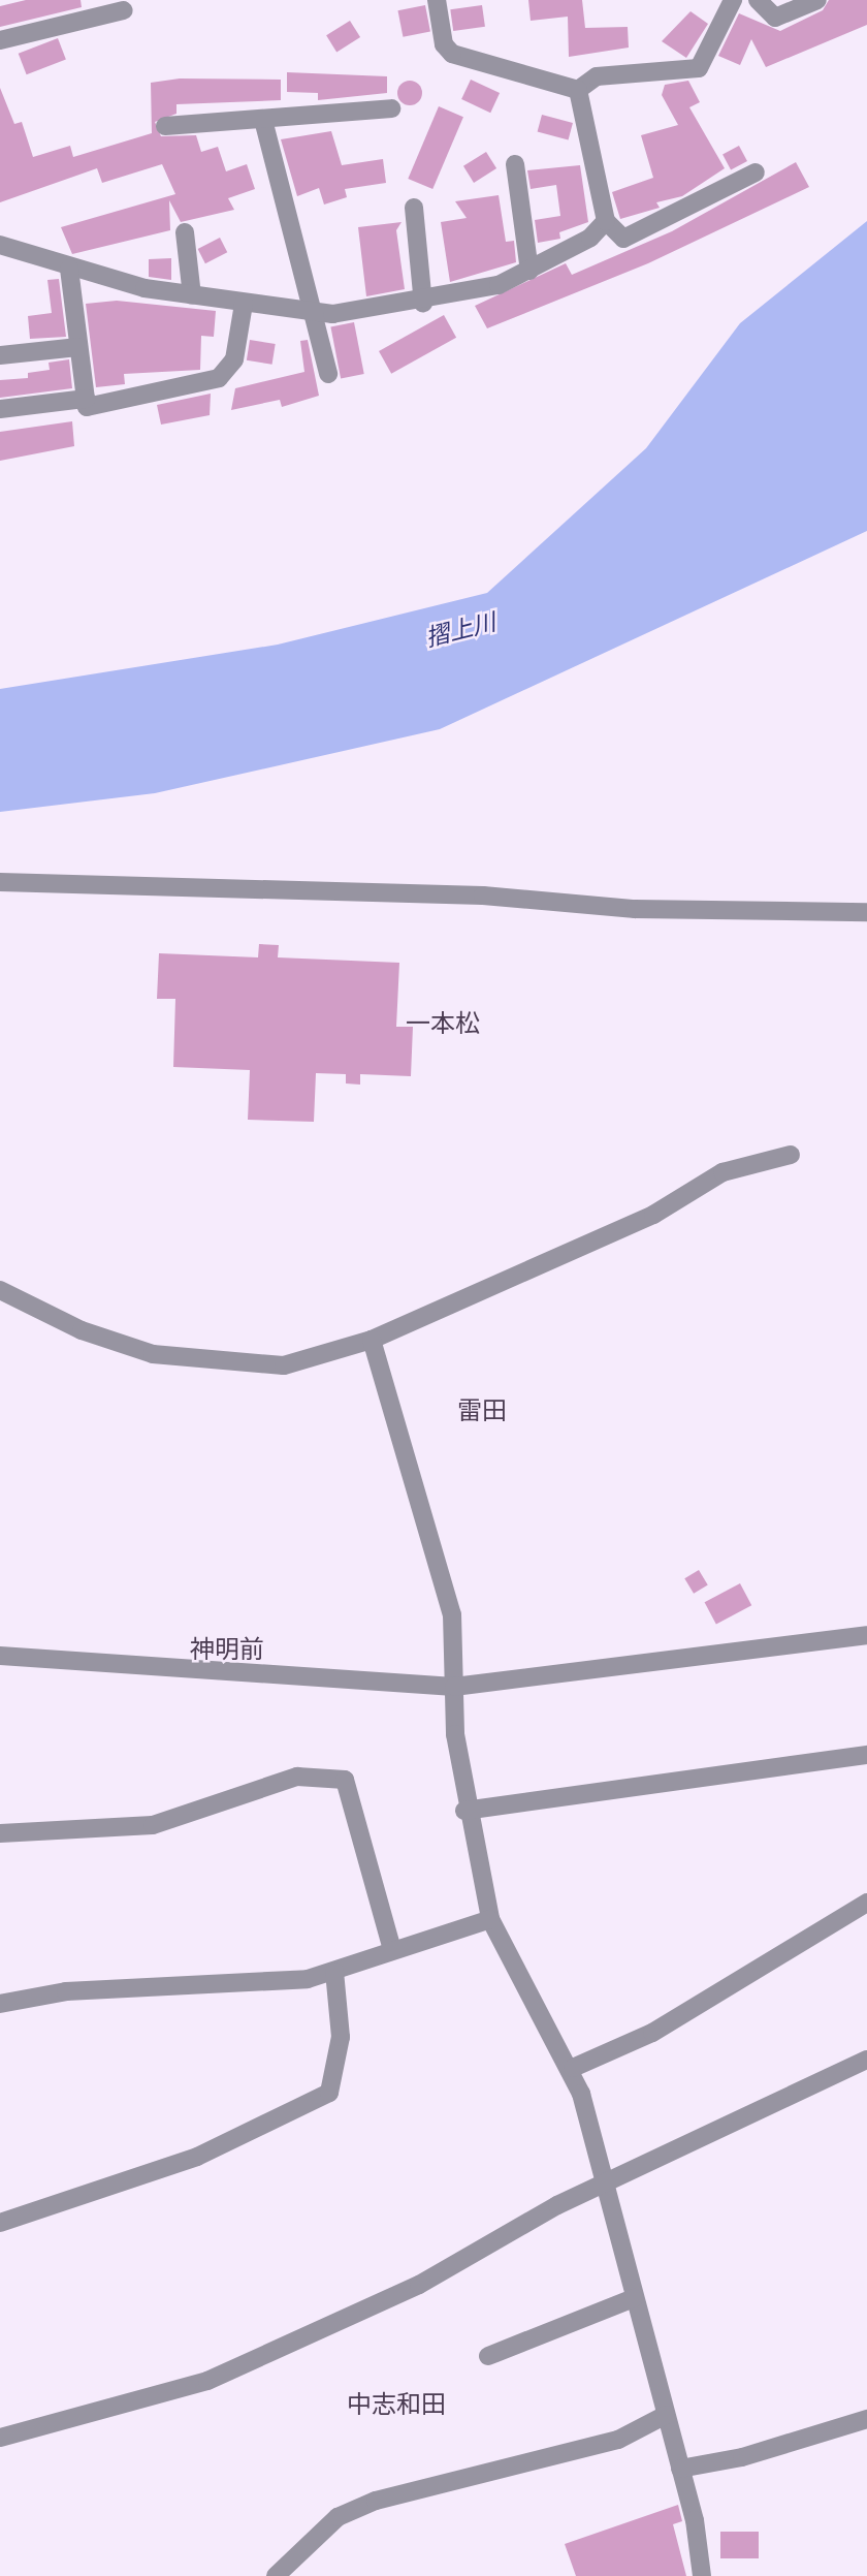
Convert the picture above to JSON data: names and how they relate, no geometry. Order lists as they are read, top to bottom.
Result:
{
  "districts": [
    "一本松",
    "雷田",
    "神明前",
    "中志和田"
  ],
  "water": ["摺上川"]
}
